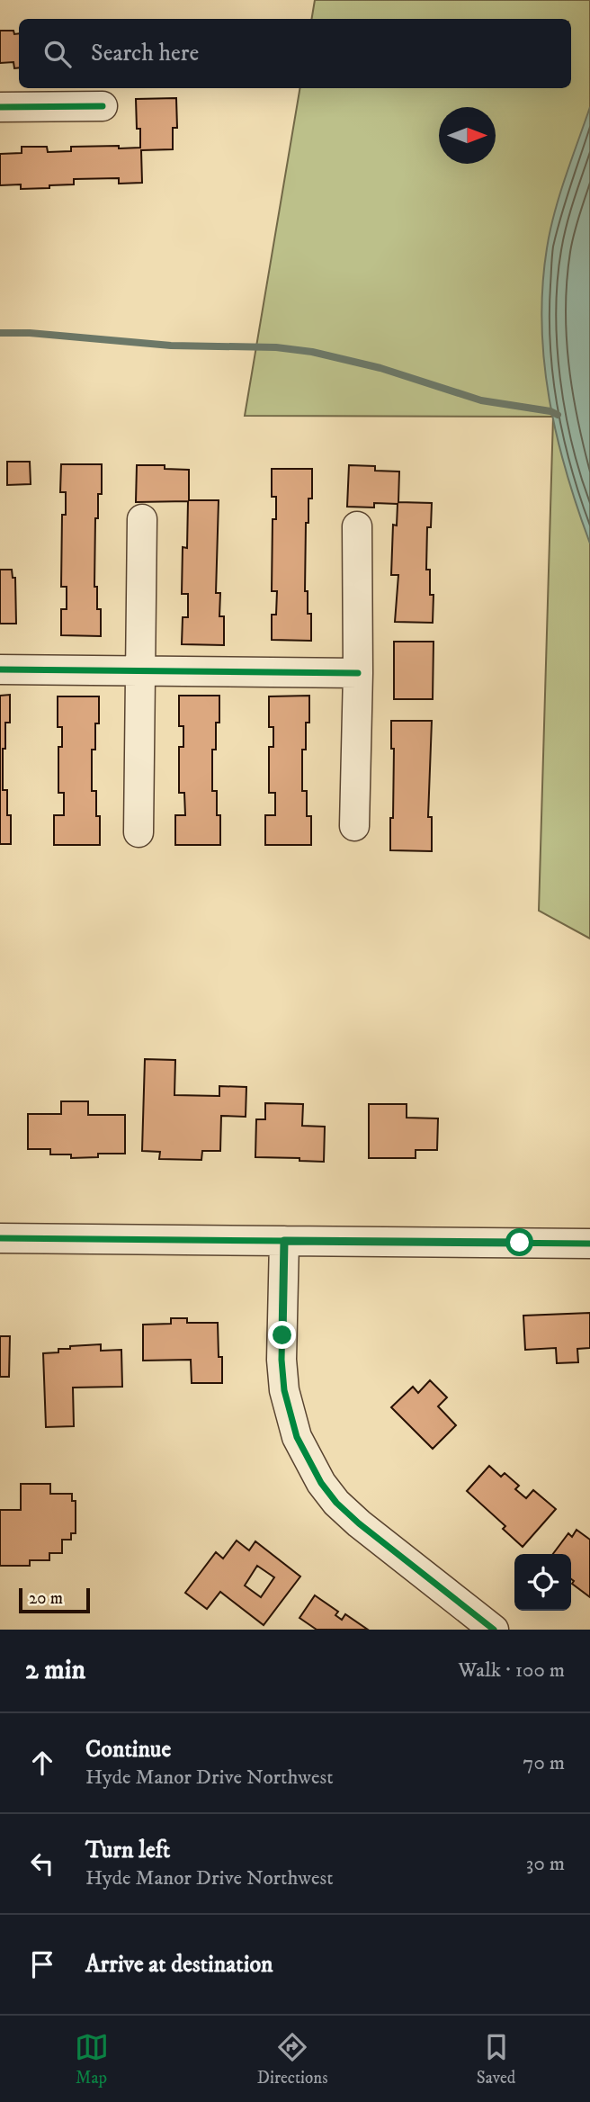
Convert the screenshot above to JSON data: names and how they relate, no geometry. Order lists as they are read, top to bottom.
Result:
{
  "scale_bar": "20 m",
  "north": "right",
  "page": {
    "search": "Search here",
    "scale": "20 m",
    "heading": ["2 min", "Walk · 100 m"],
    "list": [
      ["Continue", "Hyde Manor Drive Northwest", "70 m"],
      ["Turn left", "Hyde Manor Drive Northwest", "30 m"],
      "Arrive at destination"
    ],
    "nav": ["Map", "Directions", "Saved"]
  }
}
